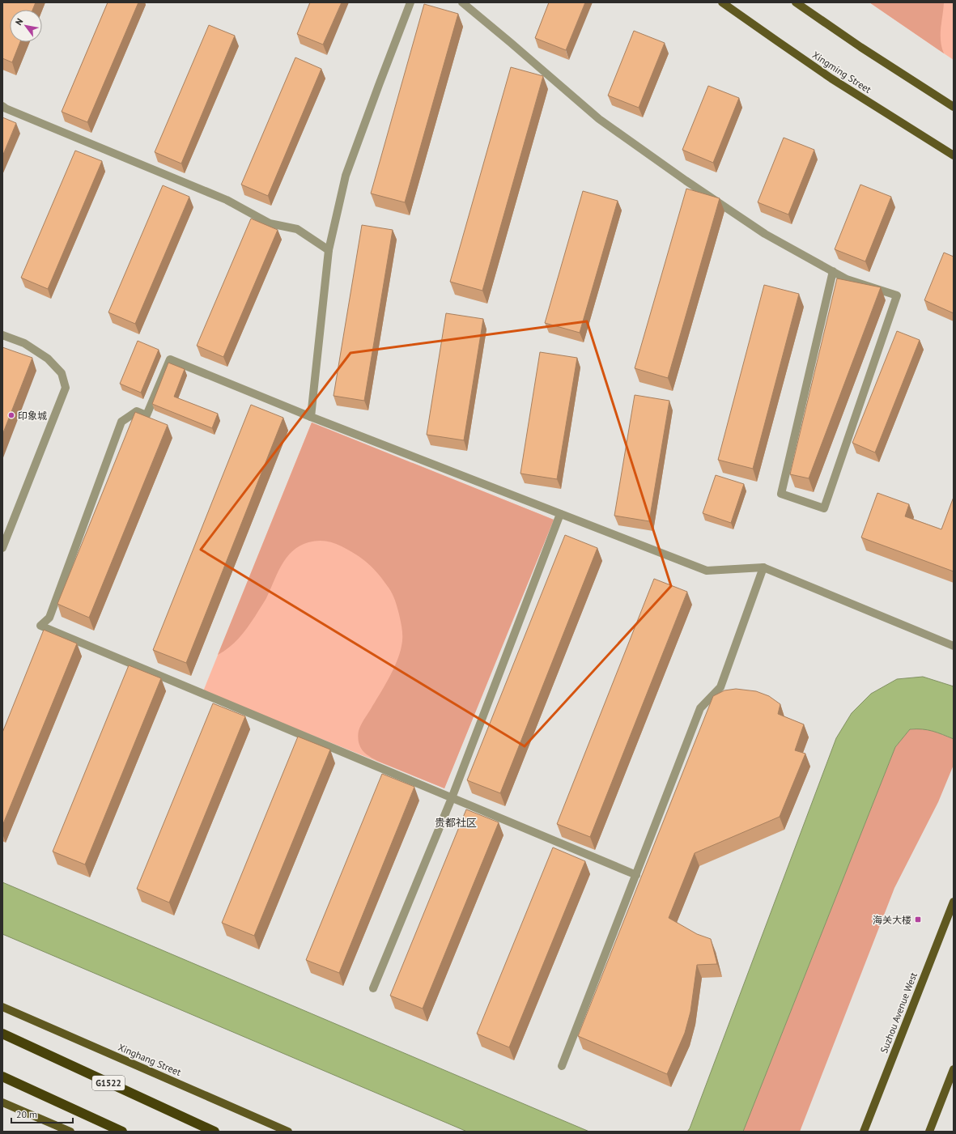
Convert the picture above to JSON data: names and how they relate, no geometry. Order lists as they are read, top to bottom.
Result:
{
  "streets": {
    "highway": ["G1522"],
    "main road": ["Xingming Street", "Suzhou Avenue West", "Xinghang Street"]
  },
  "districts": ["贵都社区"],
  "places": {
    "other": ["印象城"],
    "transit": ["海关大楼"]
  },
  "scale_bar": "20 m",
  "north": "top left"
}
